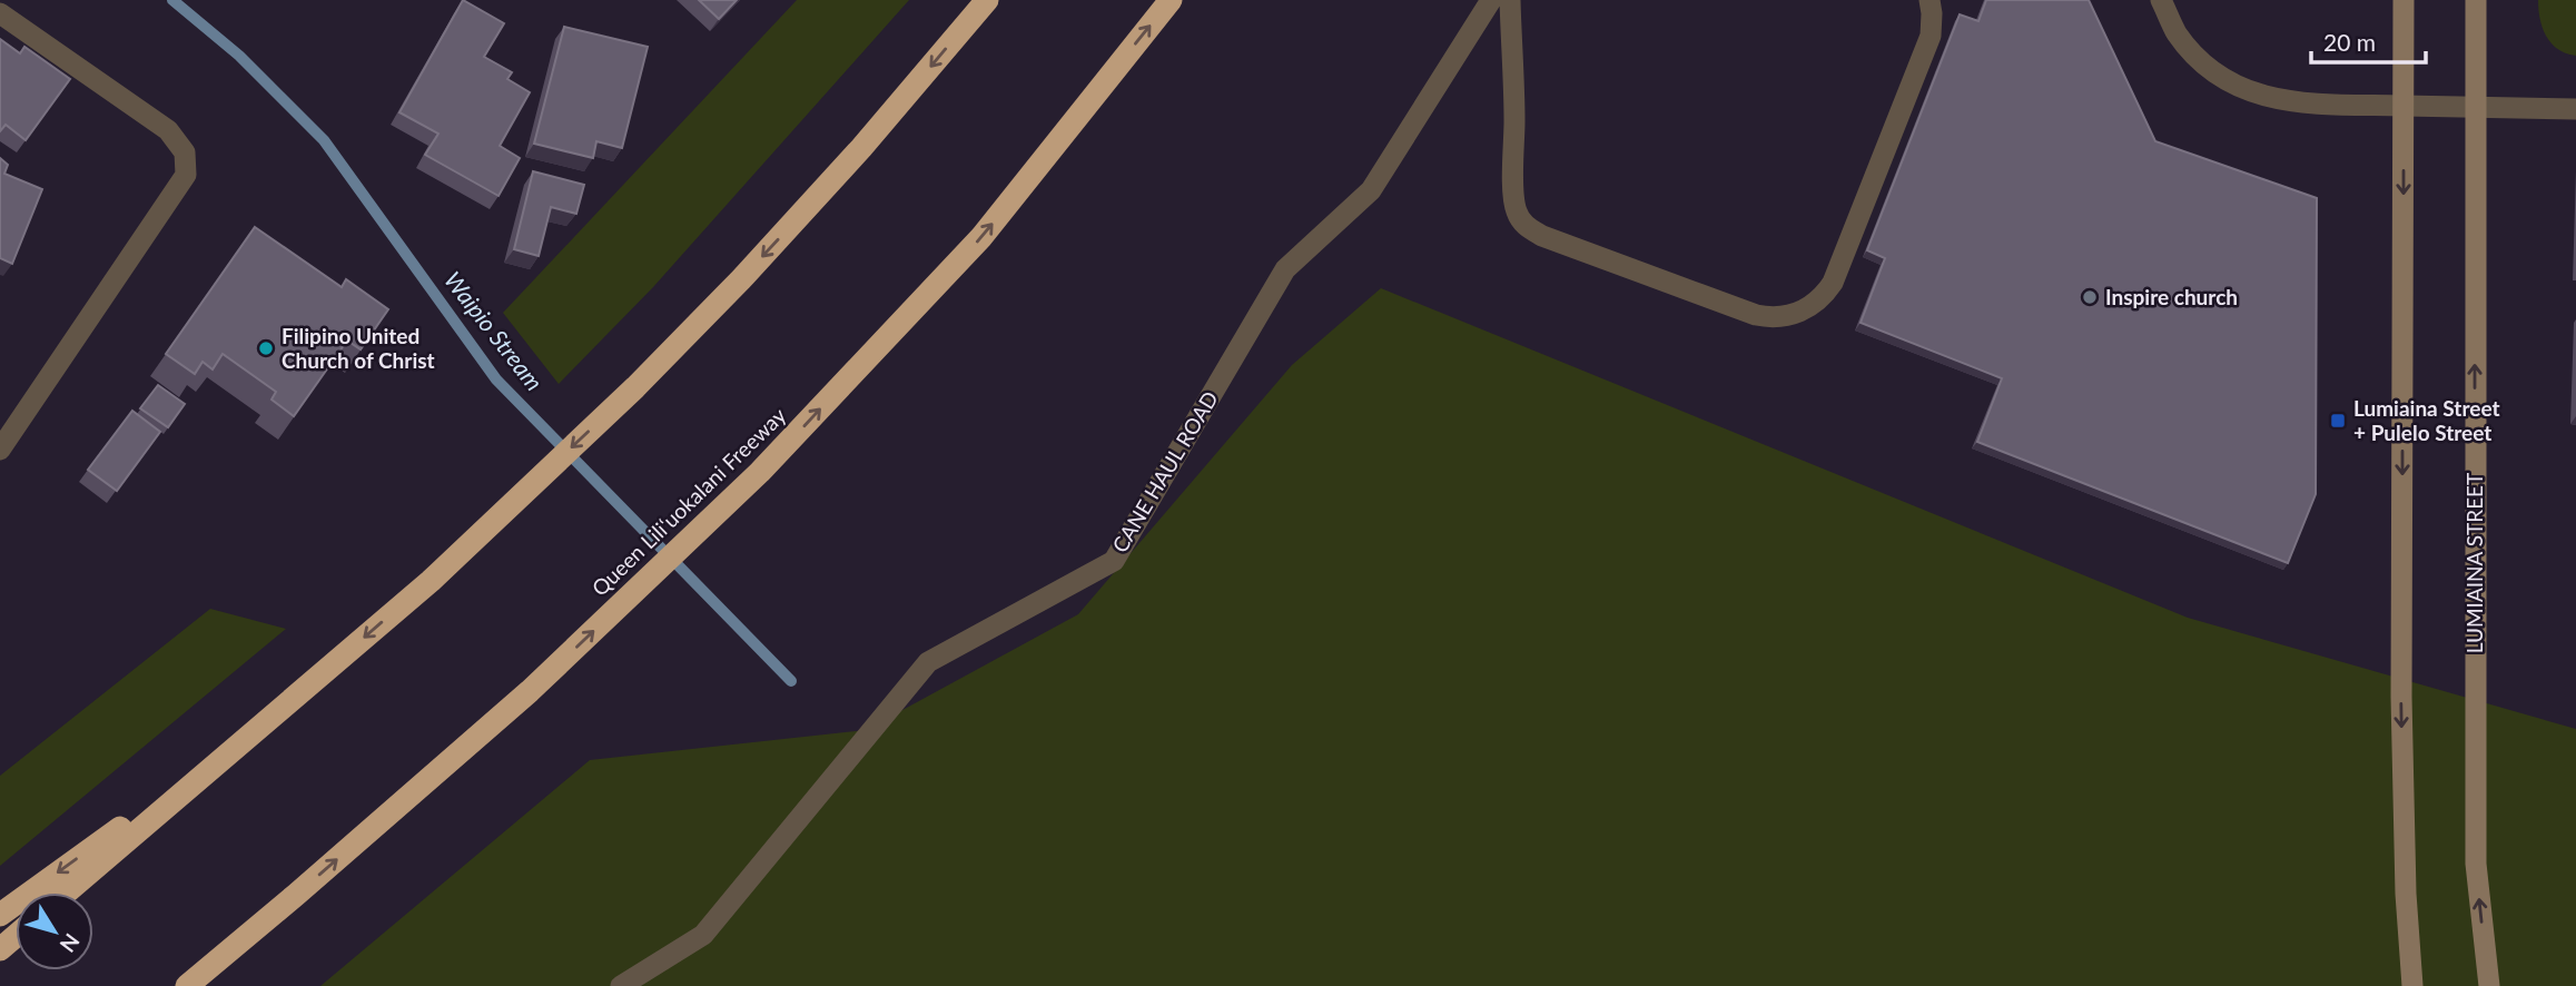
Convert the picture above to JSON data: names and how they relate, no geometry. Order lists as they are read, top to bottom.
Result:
{
  "streets": {
    "highway": ["Queen Liliʻuokalani Freeway"],
    "main road": ["LUMIAINA STREET"],
    "street": ["CANE HAUL ROAD"]
  },
  "water": ["Waipio Stream"],
  "places": {
    "other": ["Inspire church", "Filipino United Church of Christ"],
    "transit": ["Lumiaina Street + Pulelo Street"]
  },
  "scale_bar": "20 m",
  "north": "bottom right"
}
